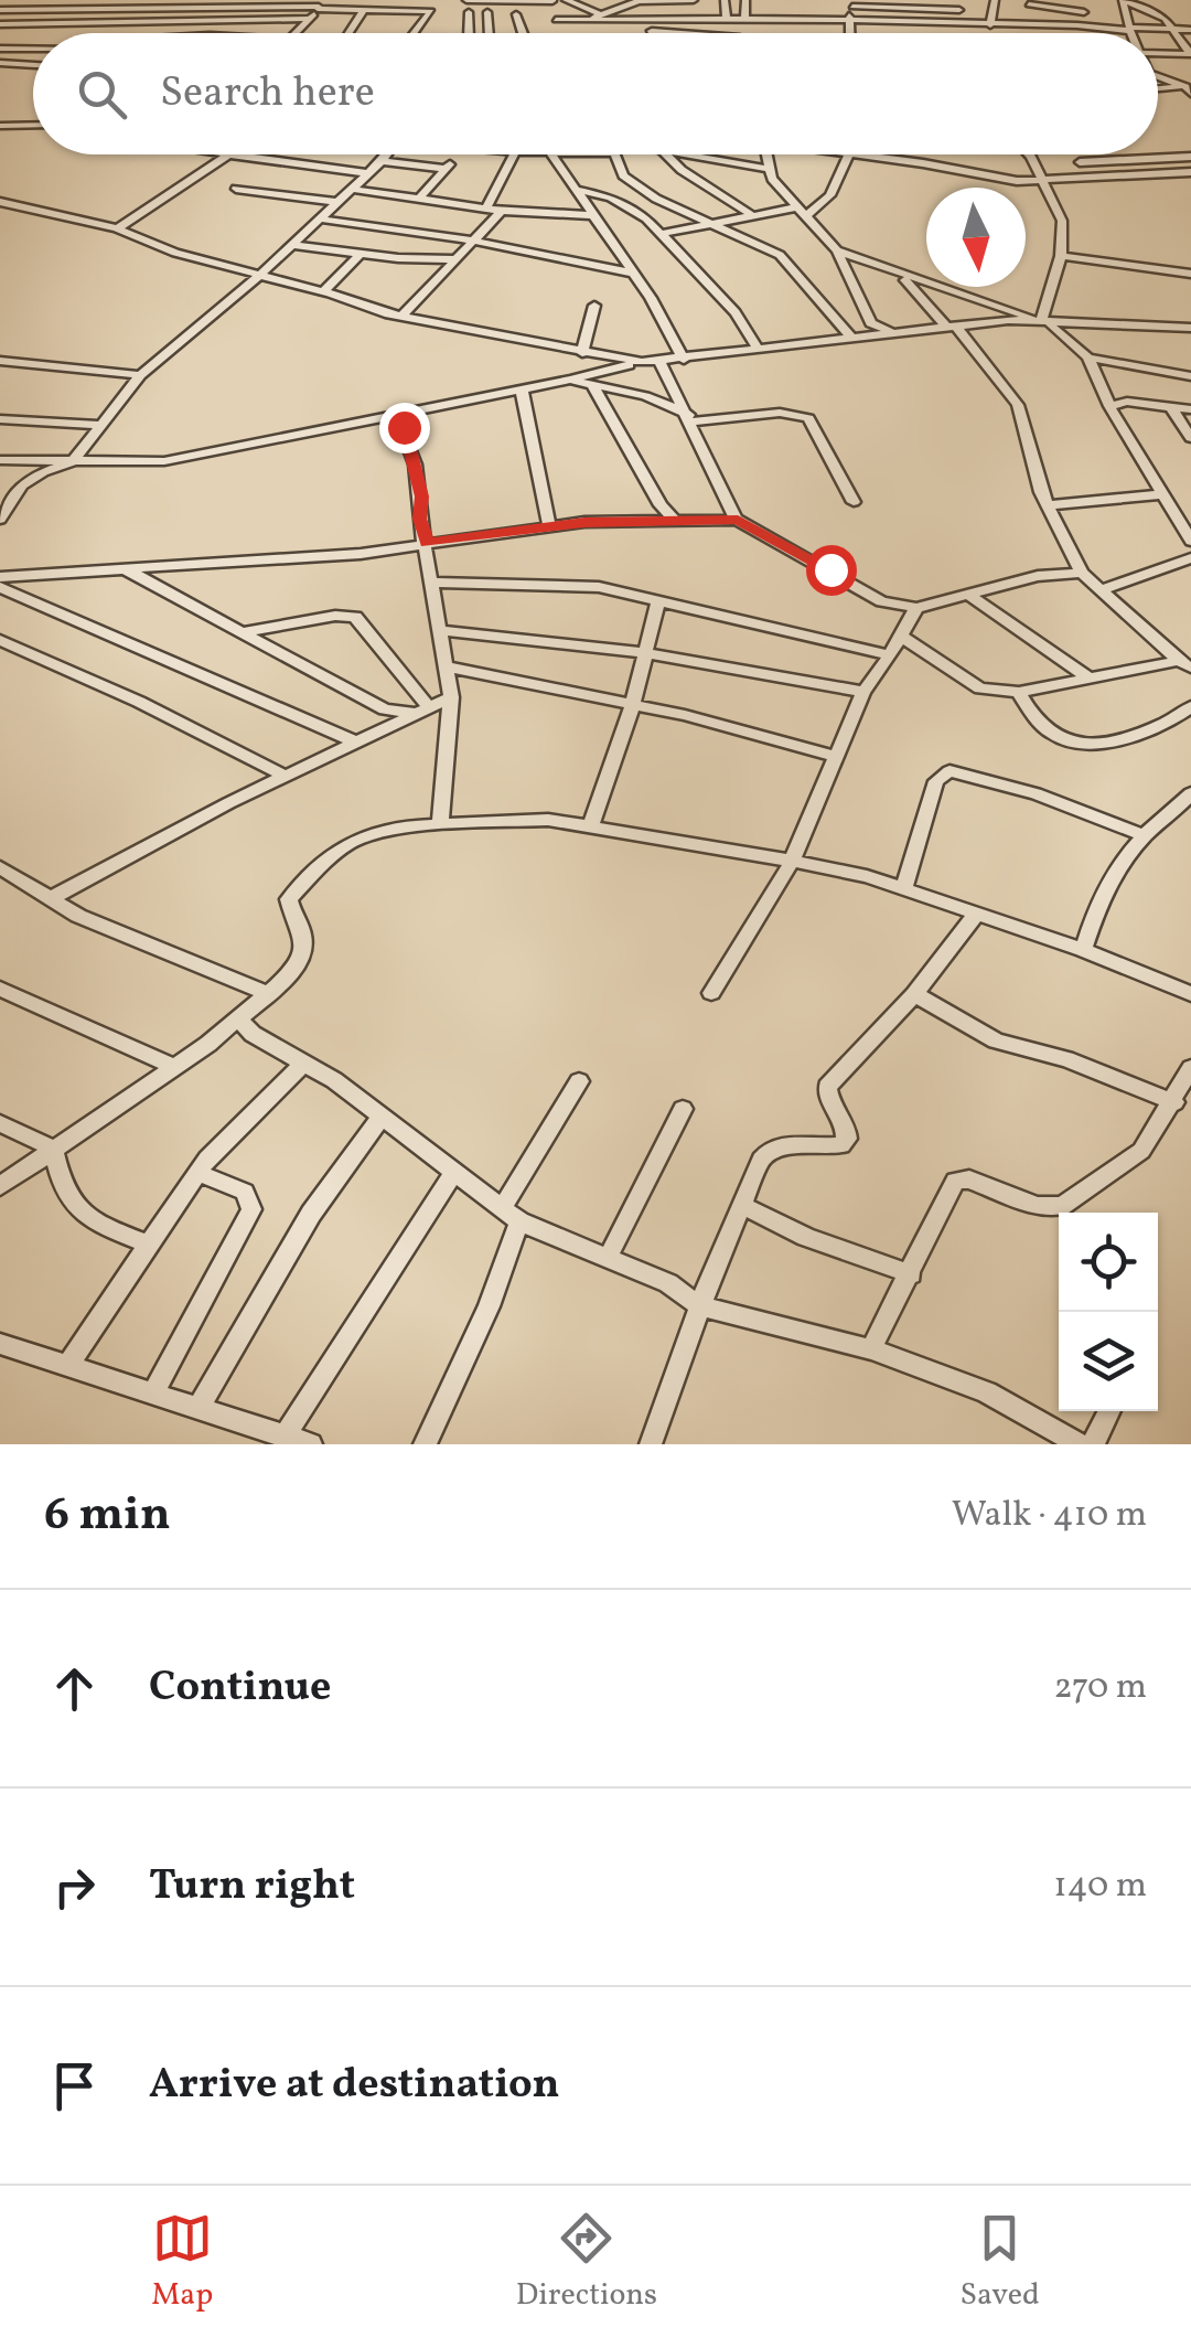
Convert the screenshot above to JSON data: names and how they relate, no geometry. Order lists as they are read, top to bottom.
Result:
{
  "north": "bottom",
  "page": {
    "search": "Search here",
    "heading": ["6 min", "Walk · 410 m"],
    "list": [
      ["Continue", "270 m"],
      ["Turn right", "140 m"],
      "Arrive at destination"
    ],
    "nav": ["Map", "Directions", "Saved"]
  }
}
